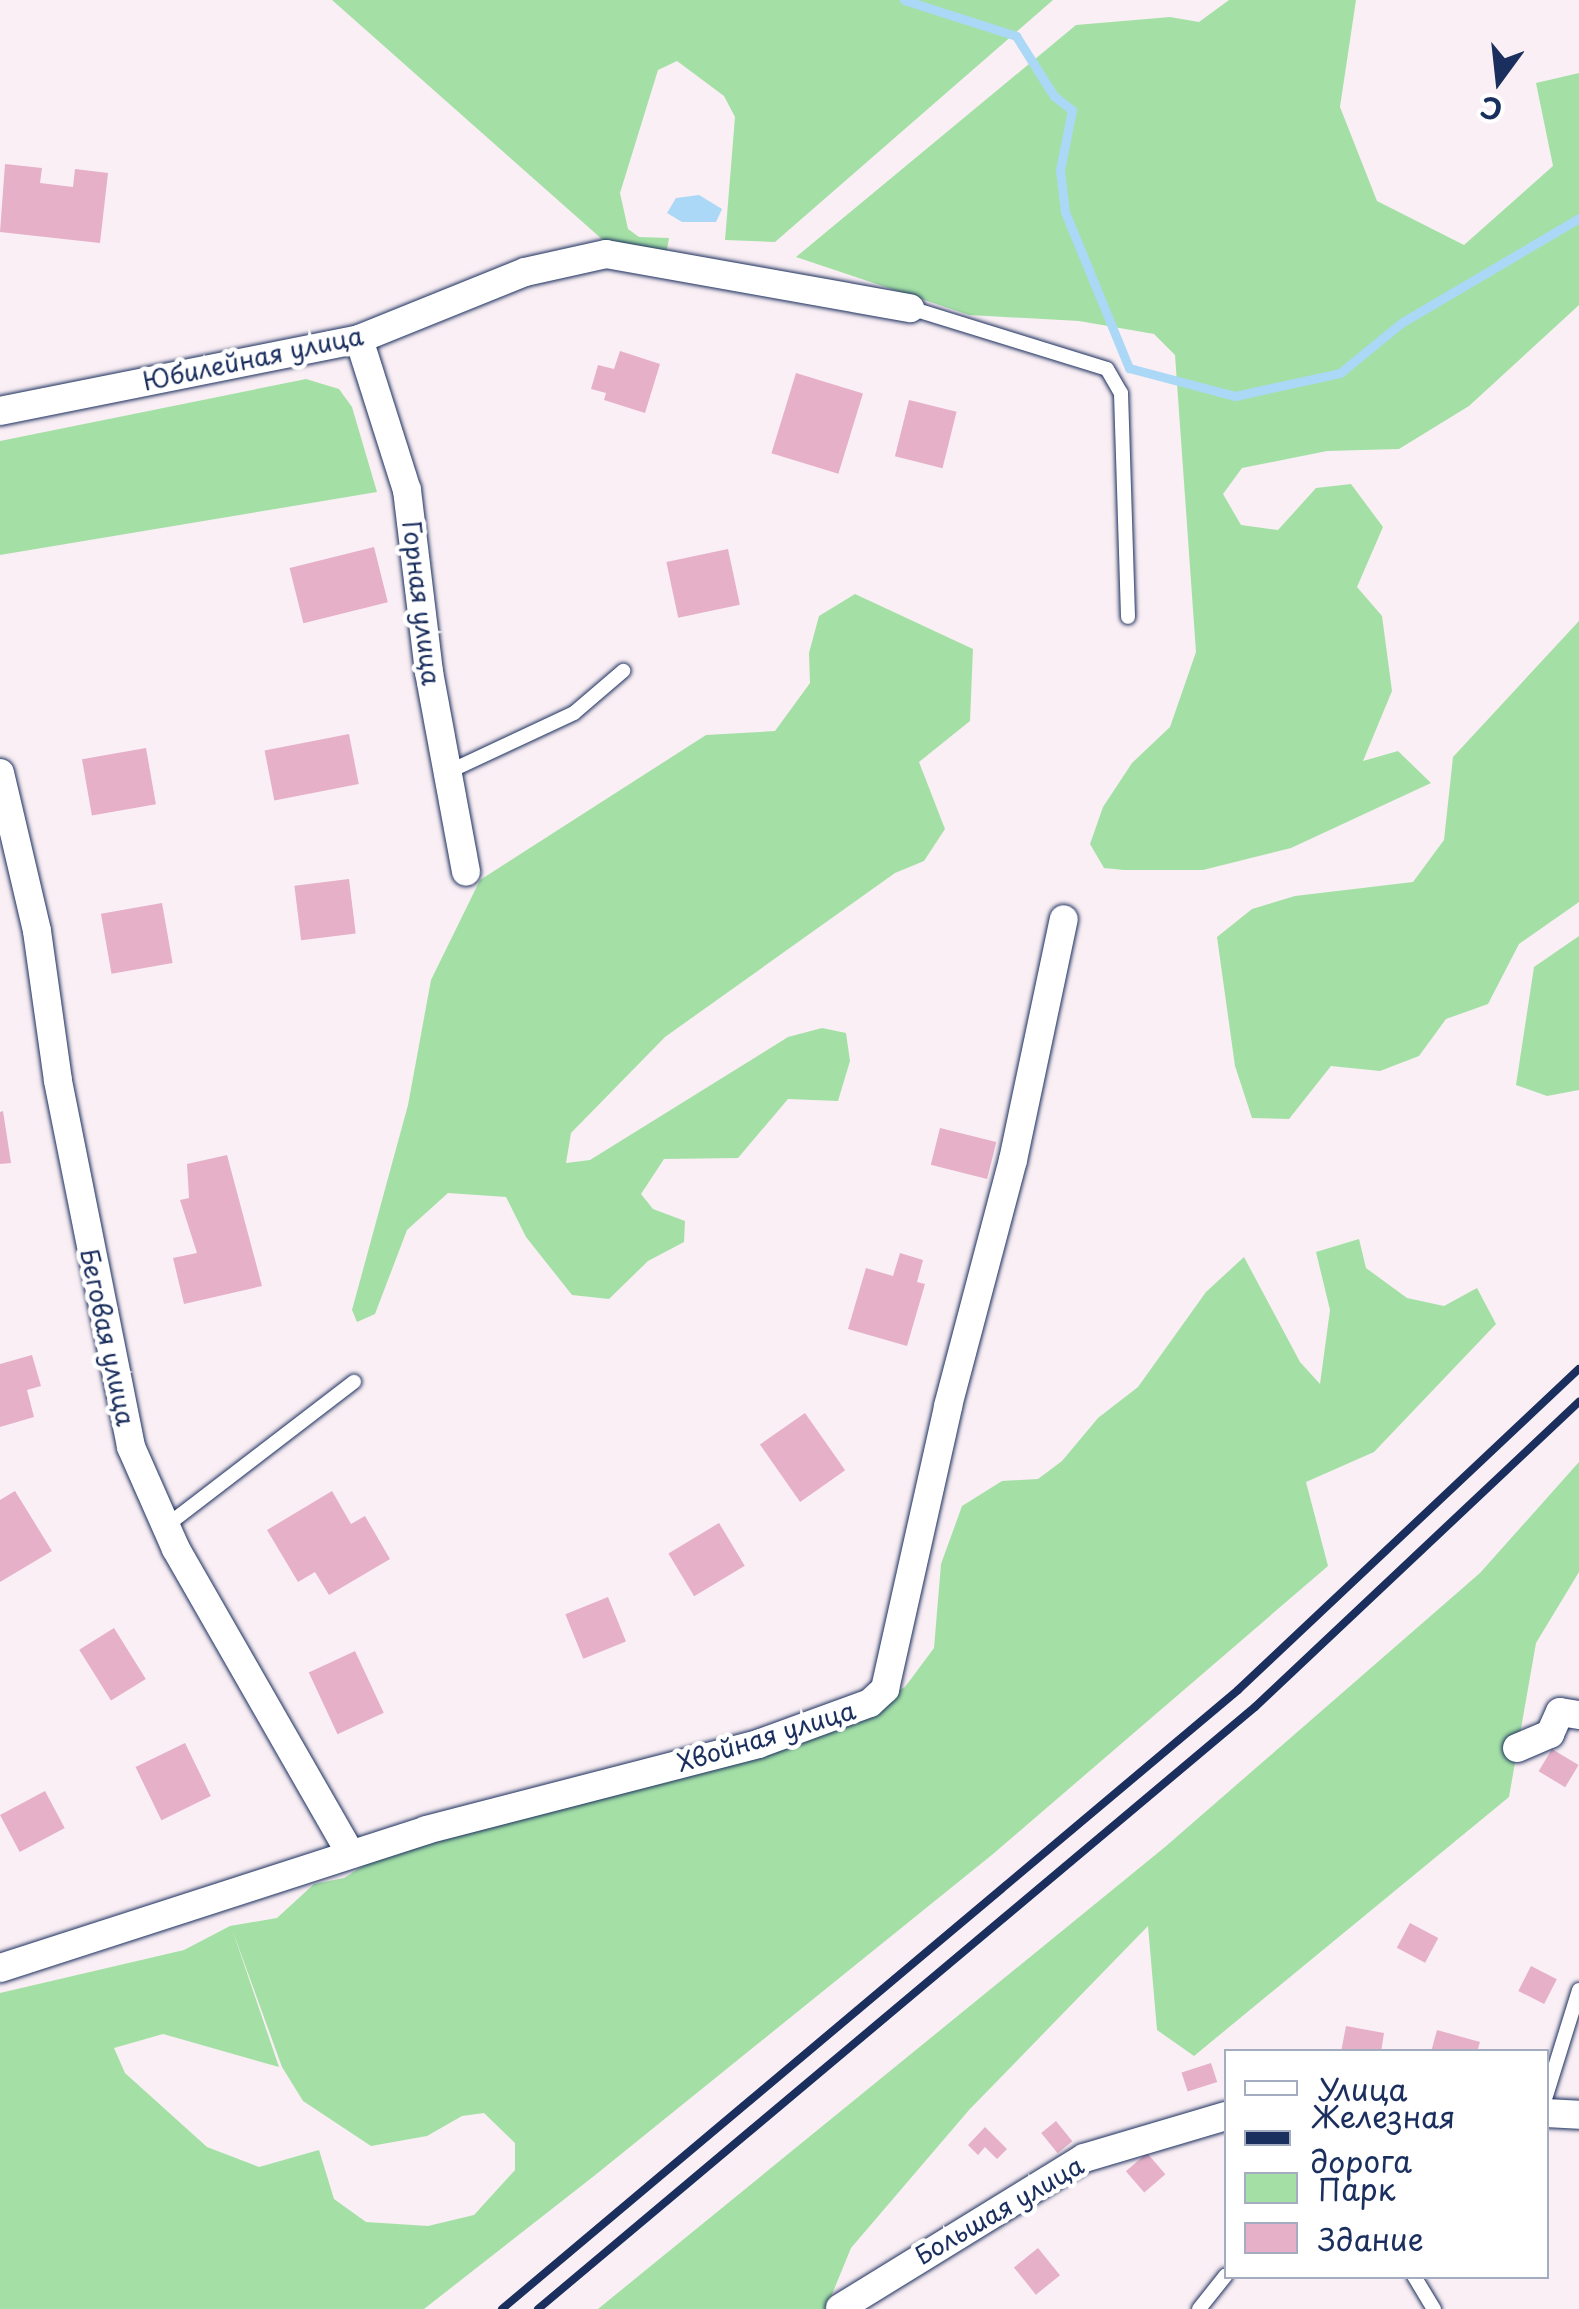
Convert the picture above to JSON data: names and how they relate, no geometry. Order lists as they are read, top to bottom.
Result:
{
  "streets": {
    "street": [
      "Юбилейная улица",
      "Горная улица",
      "Беговая улица",
      "Хвойная улица",
      "Большая улица"
    ]
  },
  "crossings": [
    ["Юбилейная улица", "Горная улица"],
    ["Беговая улица", "Хвойная улица"]
  ],
  "legend": [
    "Улица",
    "Железная дорога",
    "Парк",
    "Здание"
  ],
  "north": "bottom"
}
